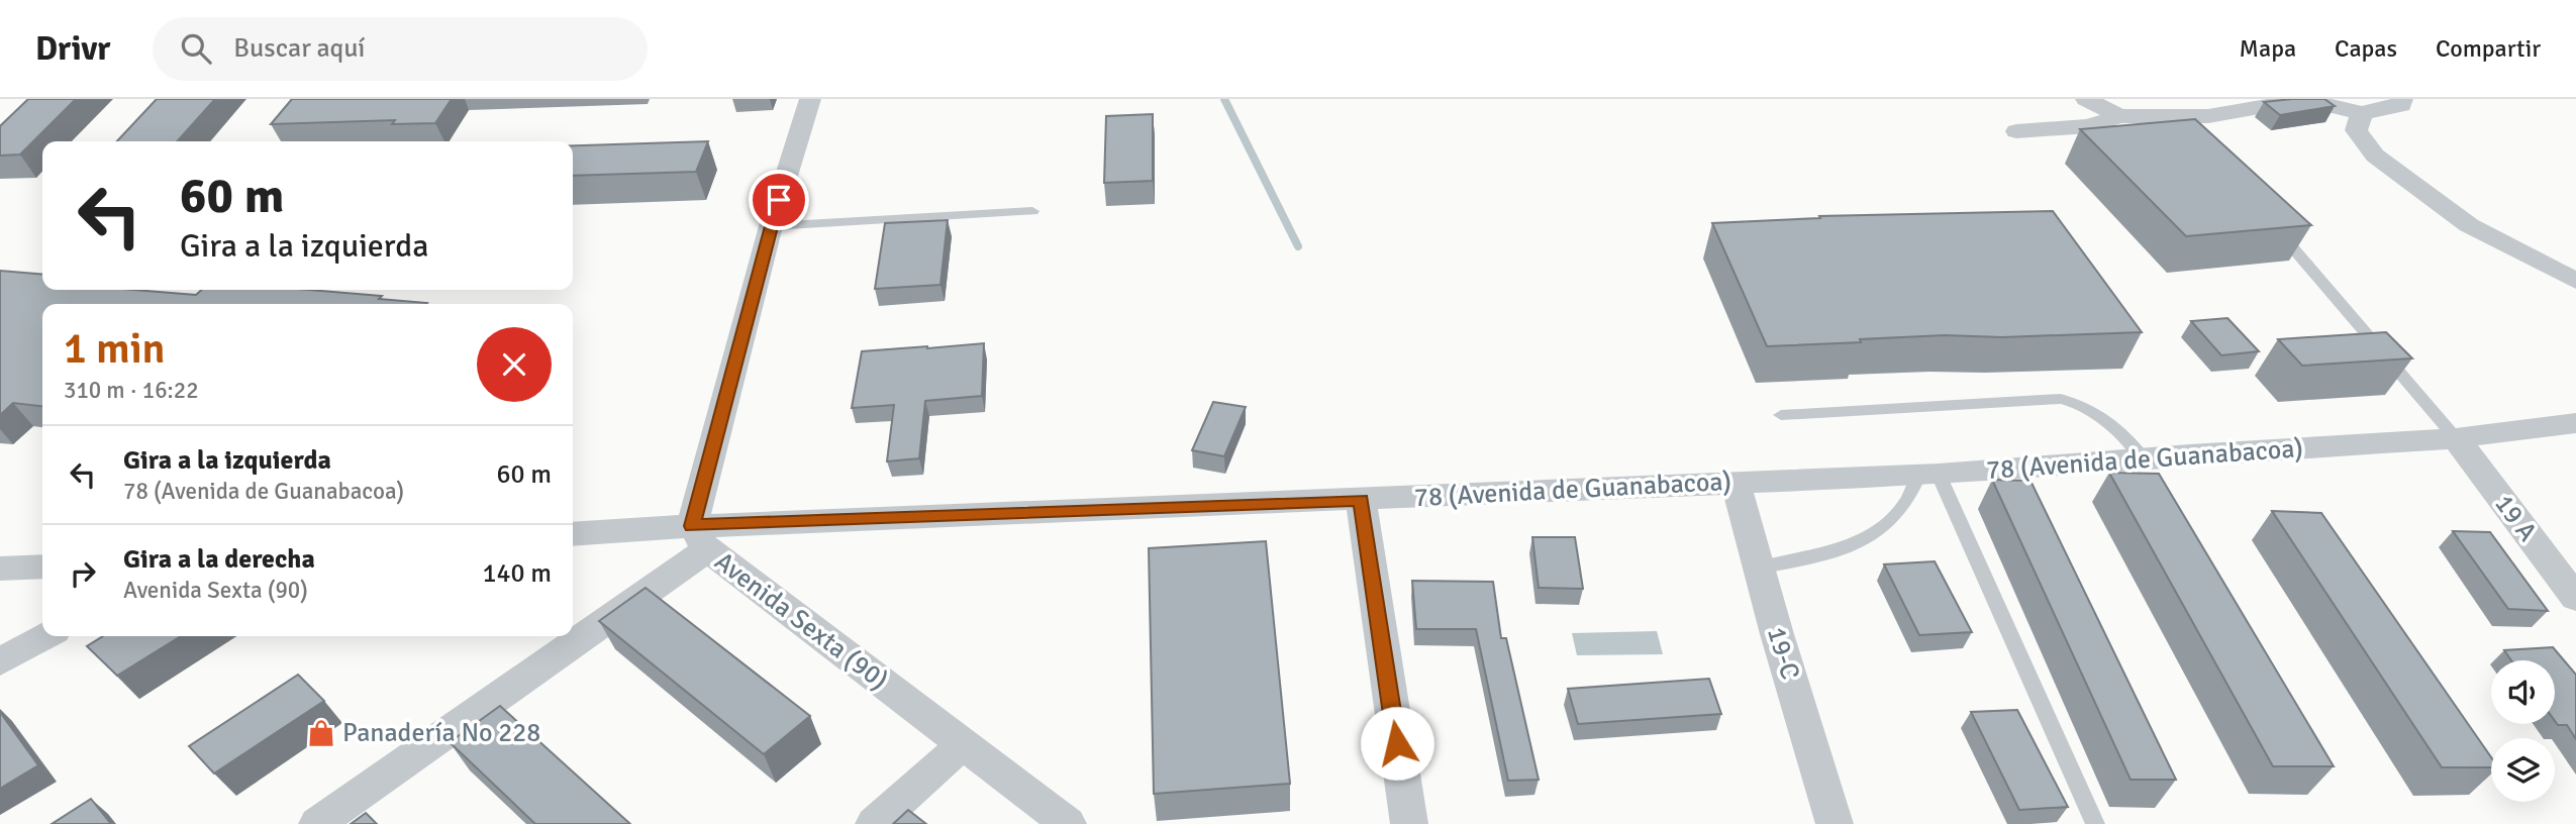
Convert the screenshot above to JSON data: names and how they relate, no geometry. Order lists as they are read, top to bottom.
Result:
{
  "streets": {
    "street": [
      "78 (Avenida de Guanabacoa)",
      "19 A",
      "Avenida Sexta (90)",
      "19-C"
    ]
  },
  "crossings": [
    ["78 (Avenida de Guanabacoa)", "19 A"],
    ["78 (Avenida de Guanabacoa)", "Avenida Sexta (90)"],
    ["78 (Avenida de Guanabacoa)", "19-C"]
  ],
  "places": {
    "shop": ["Panadería No 228"]
  },
  "page": {
    "header": "Drivr",
    "search": "Buscar aquí",
    "nav": ["Mapa", "Capas", "Compartir"],
    "turn": ["60 m", "Gira a la izquierda"],
    "heading": ["1 min", "310 m · 16:22"],
    "list": [
      {
        "name": "Gira a la izquierda",
        "note": "78 (Avenida de Guanabacoa)",
        "value": "60 m"
      },
      {
        "name": "Gira a la derecha",
        "note": "Avenida Sexta (90)",
        "value": "140 m"
      }
    ]
  }
}
